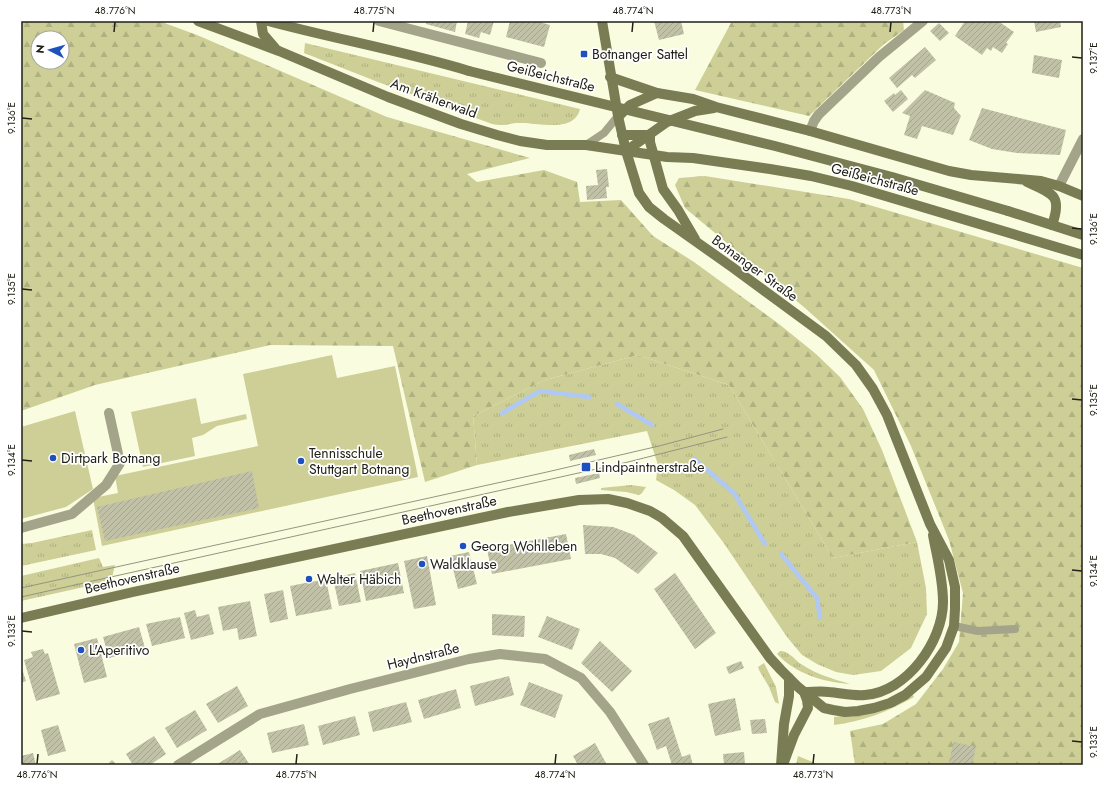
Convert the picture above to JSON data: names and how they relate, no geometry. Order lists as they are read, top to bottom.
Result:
{
  "streets": {
    "main road": [
      "Geißeichstraße",
      "Am Kräherwald",
      "Botnanger Straße",
      "Beethovenstraße"
    ],
    "street": ["Haydnstraße"]
  },
  "crossings": [
    ["Geißeichstraße", "Am Kräherwald"],
    ["Geißeichstraße", "Botnanger Straße"],
    ["Botnanger Straße", "Beethovenstraße"]
  ],
  "places": {
    "transit": ["Botnanger Sattel", "Lindpaintnerstraße"],
    "other": [
      "Dirtpark Botnang",
      "Tennisschule Stuttgart Botnang",
      "Georg Wohlleben",
      "Waldklause",
      "Walter Häbich",
      "L'Aperitivo"
    ]
  },
  "north": "left",
  "coordinates": [
    "48.776°N",
    "48.775°N",
    "48.774°N",
    "48.773°N",
    "9.137°E",
    "9.136°E",
    "9.135°E",
    "9.134°E",
    "9.133°E"
  ]
}
